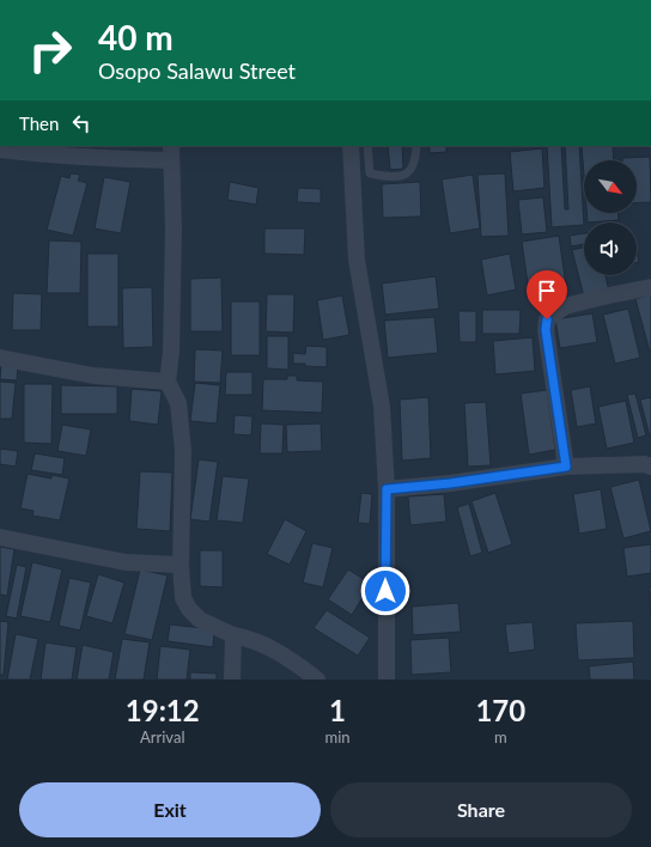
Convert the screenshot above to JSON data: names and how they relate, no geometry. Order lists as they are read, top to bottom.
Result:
{
  "north": "bottom right",
  "page": {
    "turn": ["40 m", "Osopo Salawu Street"],
    "then": "Then",
    "eta": [
      "19:12",
      "Arrival",
      "1",
      "min",
      "170",
      "m"
    ],
    "buttons": ["Exit", "Share"]
  }
}
